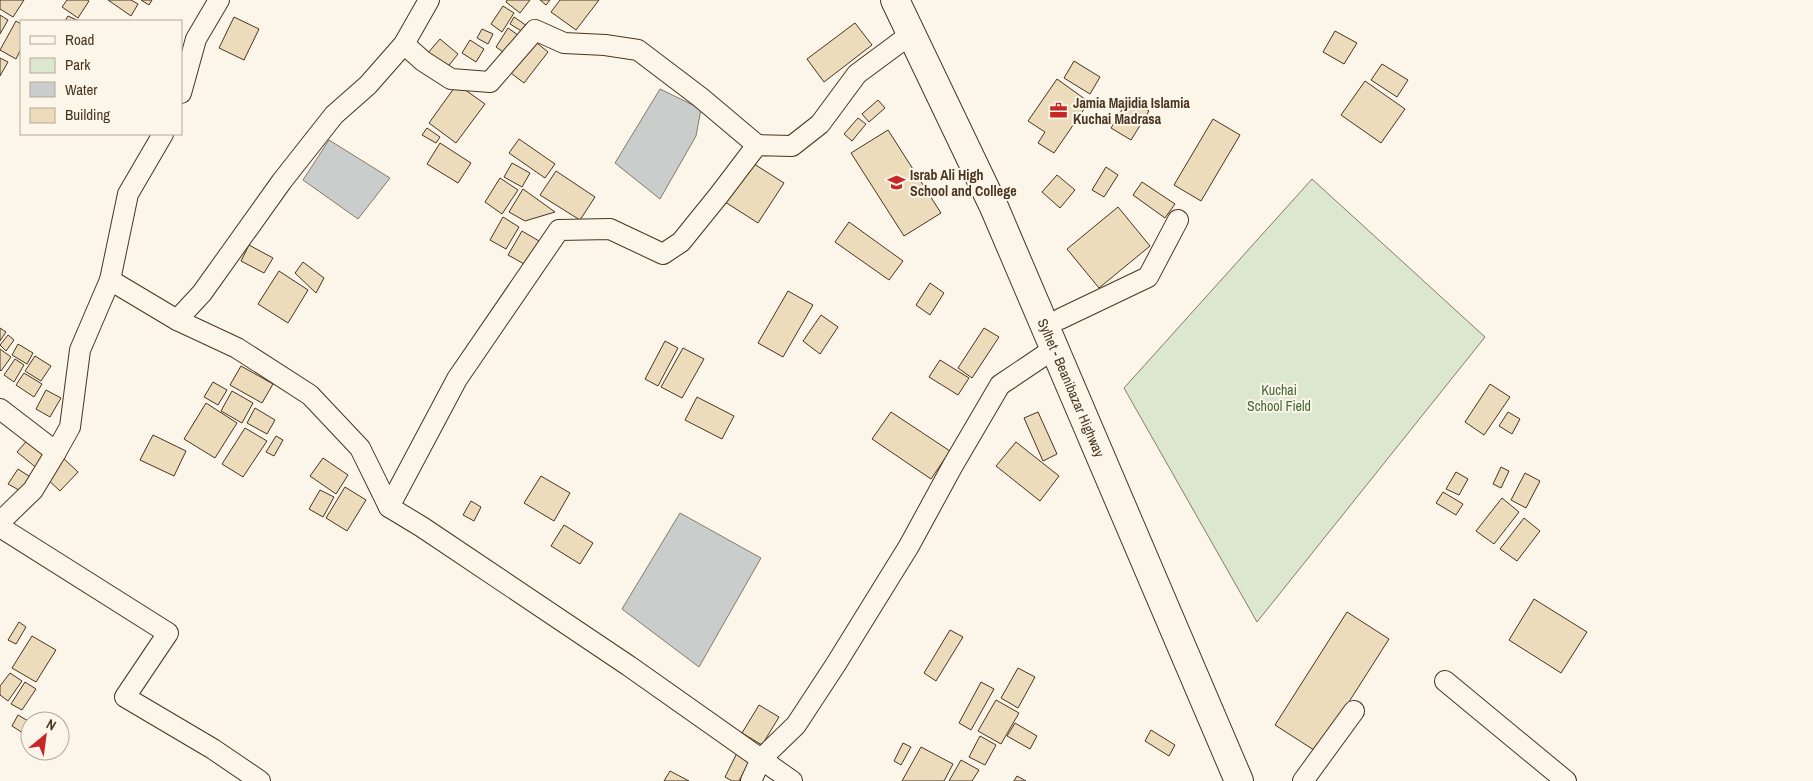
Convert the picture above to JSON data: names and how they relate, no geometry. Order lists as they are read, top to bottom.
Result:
{
  "streets": {
    "main road": ["Sylhet - Beanibazar Highway"]
  },
  "parks": ["Kuchai School Field"],
  "places": {
    "office": ["Jamia Majidia Islamia Kuchai Madrasa"],
    "school or university": ["Israb Ali High School and College"]
  },
  "legend": [
    "Road",
    "Park",
    "Water",
    "Building"
  ],
  "north": "top right"
}
